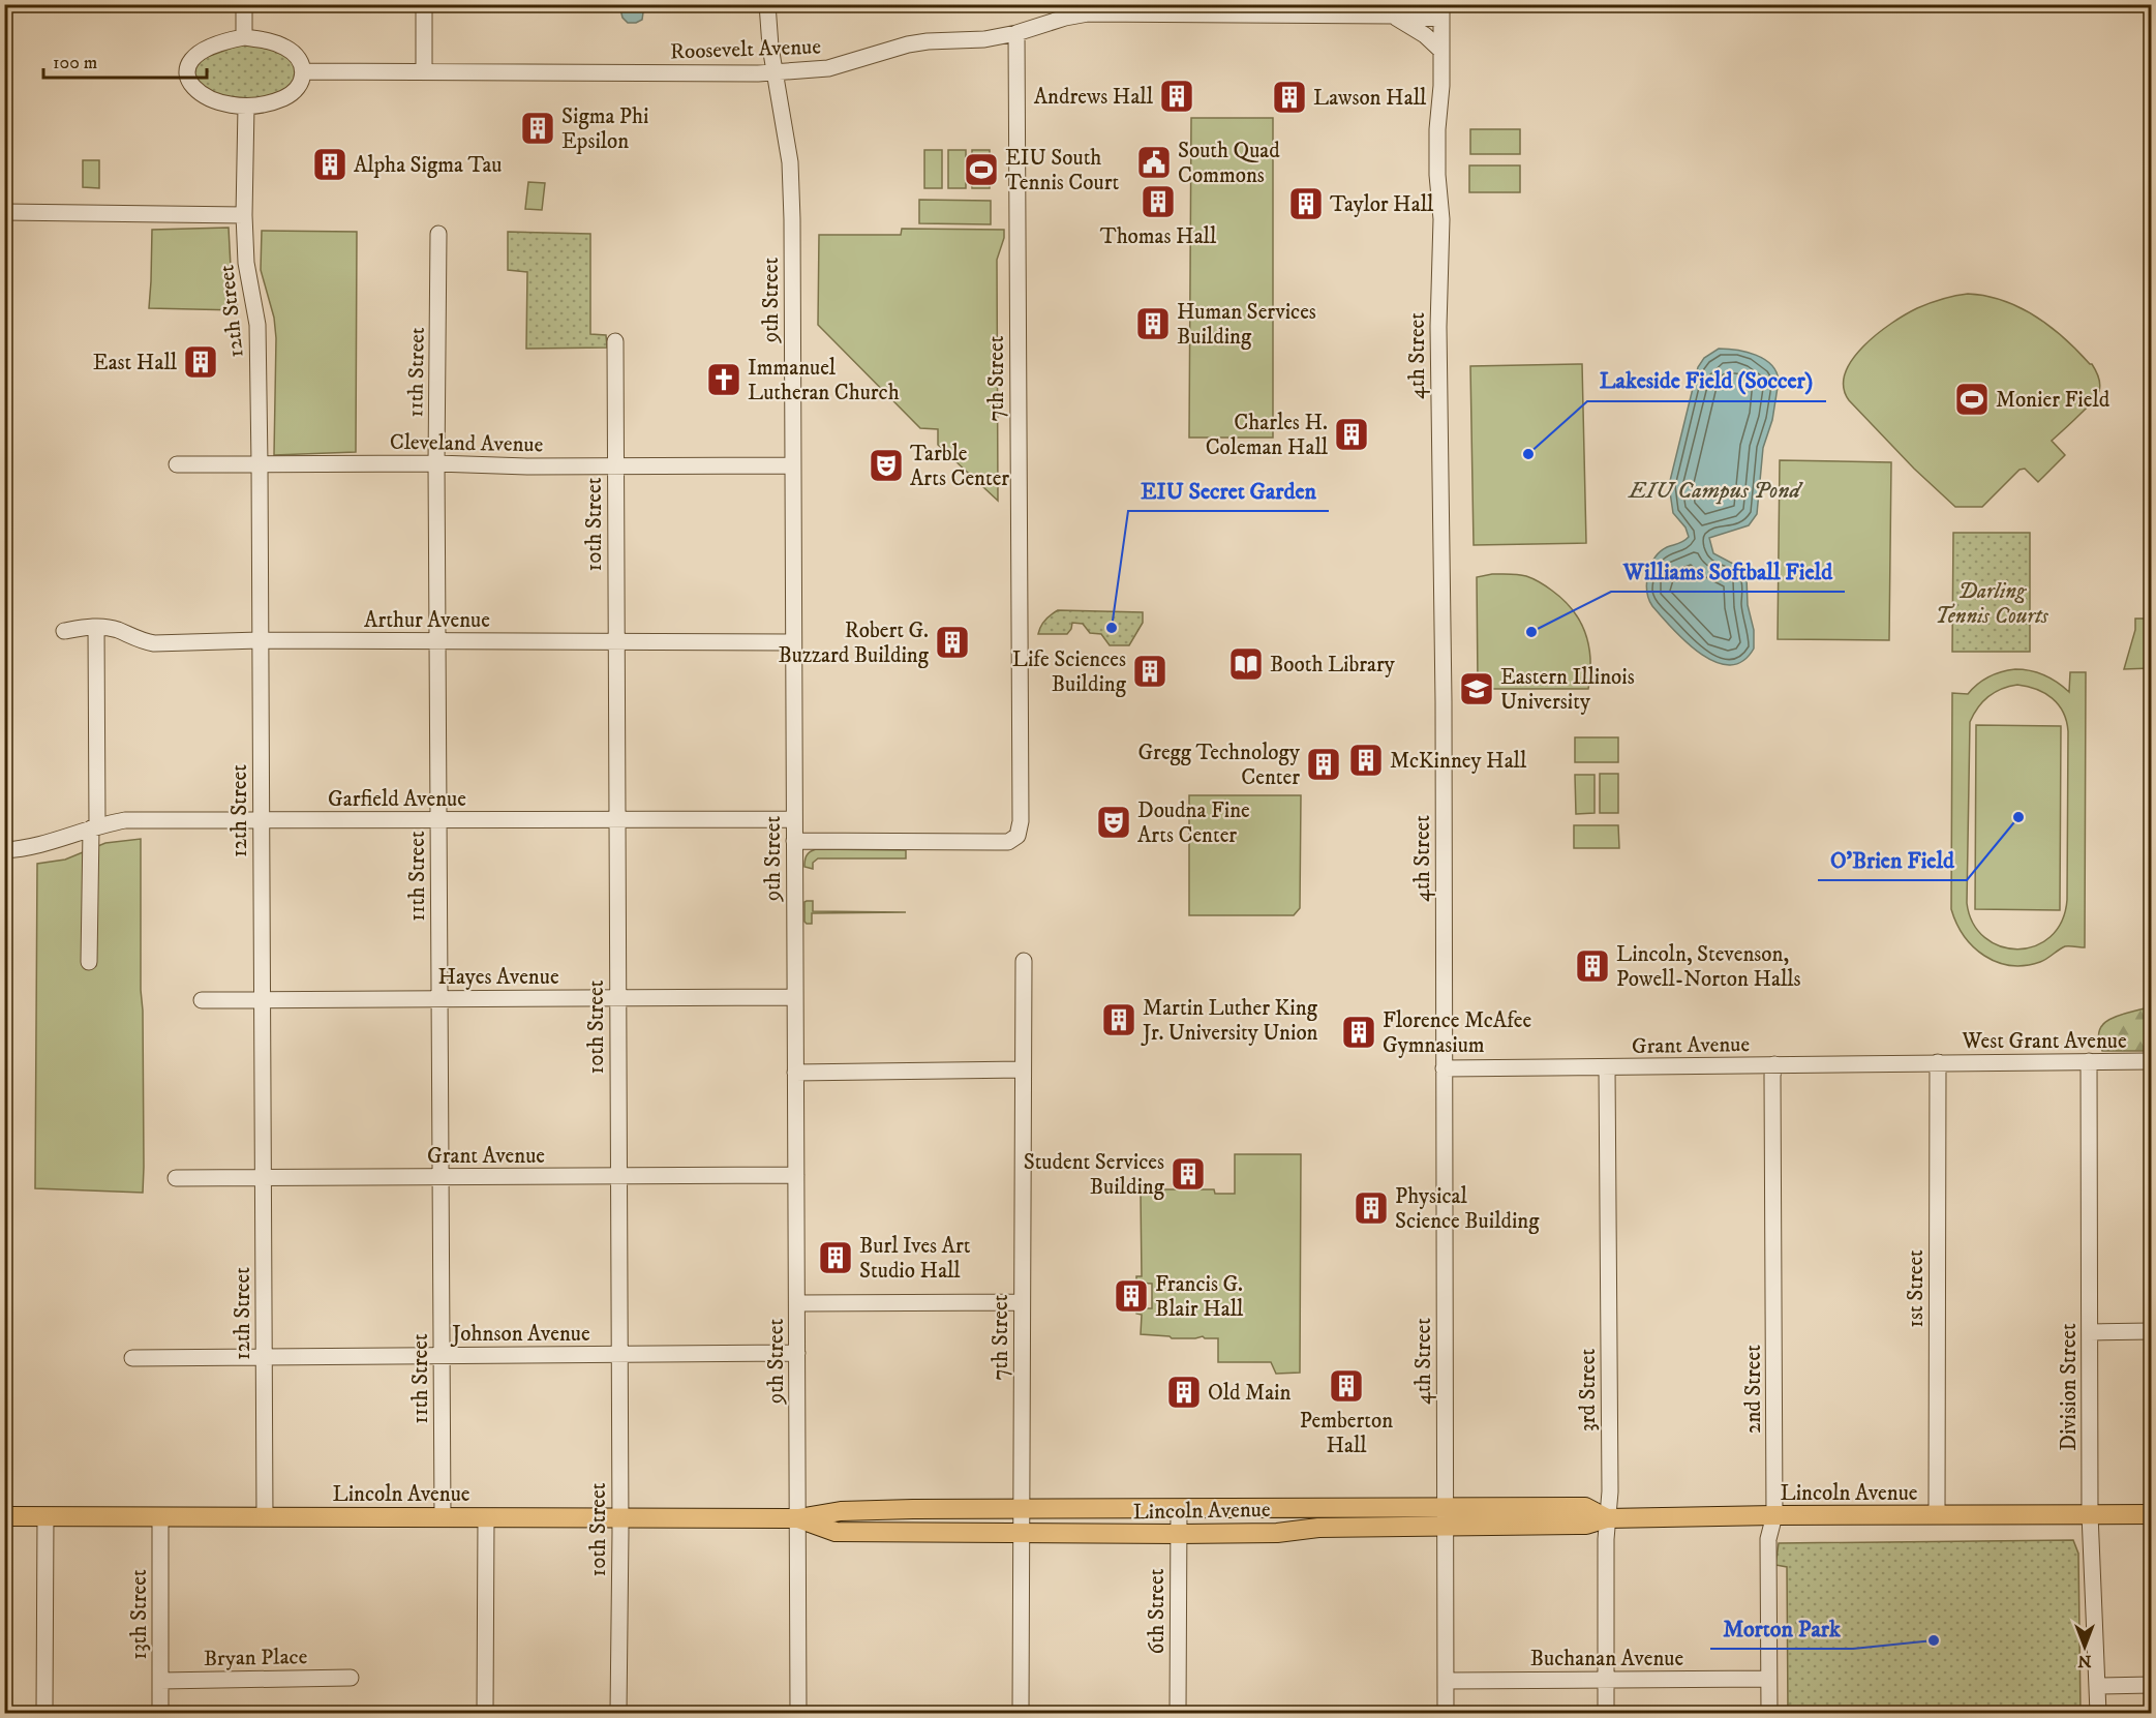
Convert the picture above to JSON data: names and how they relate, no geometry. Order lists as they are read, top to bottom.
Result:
{
  "streets": {
    "main road": ["Lincoln Avenue"],
    "street": [
      "Roosevelt Avenue",
      "9th Street",
      "12th Street",
      "4th Street",
      "11th Street",
      "7th Street",
      "Cleveland Avenue",
      "10th Street",
      "Arthur Avenue",
      "Garfield Avenue",
      "Hayes Avenue",
      "West Grant Avenue",
      "Grant Avenue",
      "1st Street",
      "Johnson Avenue",
      "Division Street",
      "2nd Street",
      "3rd Street",
      "6th Street",
      "13th Street",
      "Bryan Place",
      "Buchanan Avenue"
    ]
  },
  "crossings": [
    ["Roosevelt Avenue", "9th Street"],
    ["Roosevelt Avenue", "12th Street"],
    ["Roosevelt Avenue", "4th Street"],
    ["Roosevelt Avenue", "7th Street"],
    ["9th Street", "7th Street"],
    ["9th Street", "Cleveland Avenue"],
    ["9th Street", "Arthur Avenue"],
    ["9th Street", "Garfield Avenue"],
    ["9th Street", "Hayes Avenue"],
    ["9th Street", "Grant Avenue"],
    ["9th Street", "Johnson Avenue"],
    ["9th Street", "Lincoln Avenue"],
    ["12th Street", "Cleveland Avenue"],
    ["12th Street", "Arthur Avenue"],
    ["12th Street", "Garfield Avenue"],
    ["12th Street", "Hayes Avenue"],
    ["12th Street", "Grant Avenue"],
    ["12th Street", "Johnson Avenue"],
    ["12th Street", "Lincoln Avenue"],
    ["4th Street", "Grant Avenue"],
    ["4th Street", "Lincoln Avenue"],
    ["4th Street", "Buchanan Avenue"],
    ["11th Street", "Cleveland Avenue"],
    ["11th Street", "Arthur Avenue"],
    ["11th Street", "Garfield Avenue"],
    ["11th Street", "Hayes Avenue"],
    ["11th Street", "Grant Avenue"],
    ["11th Street", "Johnson Avenue"],
    ["11th Street", "Lincoln Avenue"],
    ["7th Street", "Lincoln Avenue"],
    ["Cleveland Avenue", "10th Street"],
    ["10th Street", "Arthur Avenue"],
    ["10th Street", "Garfield Avenue"],
    ["10th Street", "Hayes Avenue"],
    ["10th Street", "Grant Avenue"],
    ["10th Street", "Johnson Avenue"],
    ["10th Street", "Lincoln Avenue"],
    ["West Grant Avenue", "Grant Avenue"],
    ["West Grant Avenue", "1st Street"],
    ["West Grant Avenue", "Division Street"],
    ["Grant Avenue", "1st Street"],
    ["Grant Avenue", "2nd Street"],
    ["Grant Avenue", "3rd Street"],
    ["1st Street", "Lincoln Avenue"],
    ["Division Street", "Lincoln Avenue"],
    ["2nd Street", "Lincoln Avenue"],
    ["2nd Street", "Buchanan Avenue"],
    ["3rd Street", "Lincoln Avenue"],
    ["3rd Street", "Buchanan Avenue"],
    ["Lincoln Avenue", "6th Street"],
    ["Lincoln Avenue", "13th Street"],
    ["13th Street", "Bryan Place"]
  ],
  "water": ["EIU Campus Pond"],
  "parks": ["Darling Tennis Courts"],
  "places": {
    "building": [
      "Andrews Hall",
      "Lawson Hall",
      "Sigma Phi Epsilon",
      "Alpha Sigma Tau",
      "Thomas Hall",
      "Taylor Hall",
      "Human Services Building",
      "East Hall",
      "Charles H. Coleman Hall",
      "Robert G. Buzzard Building",
      "Life Sciences Building",
      "McKinney Hall",
      "Gregg Technology Center",
      "Lincoln, Stevenson, Powell-Norton Halls",
      "Martin Luther King Jr. University Union",
      "Florence McAfee Gymnasium",
      "Student Services Building",
      "Physical Science Building",
      "Burl Ives Art Studio Hall",
      "Francis G. Blair Hall",
      "Pemberton Hall",
      "Old Main"
    ],
    "public building": ["South Quad Commons"],
    "sports": ["EIU South Tennis Court", "Monier Field"],
    "church": ["Immanuel Lutheran Church"],
    "other": [
      "Lakeside Field (Soccer)",
      "EIU Secret Garden",
      "Williams Softball Field",
      "O'Brien Field",
      "Morton Park"
    ],
    "theatre": ["Tarble Arts Center", "Doudna Fine Arts Center"],
    "library": ["Booth Library"],
    "school or university": ["Eastern Illinois University"]
  },
  "scale_bar": "100 m",
  "north": "bottom"
}
